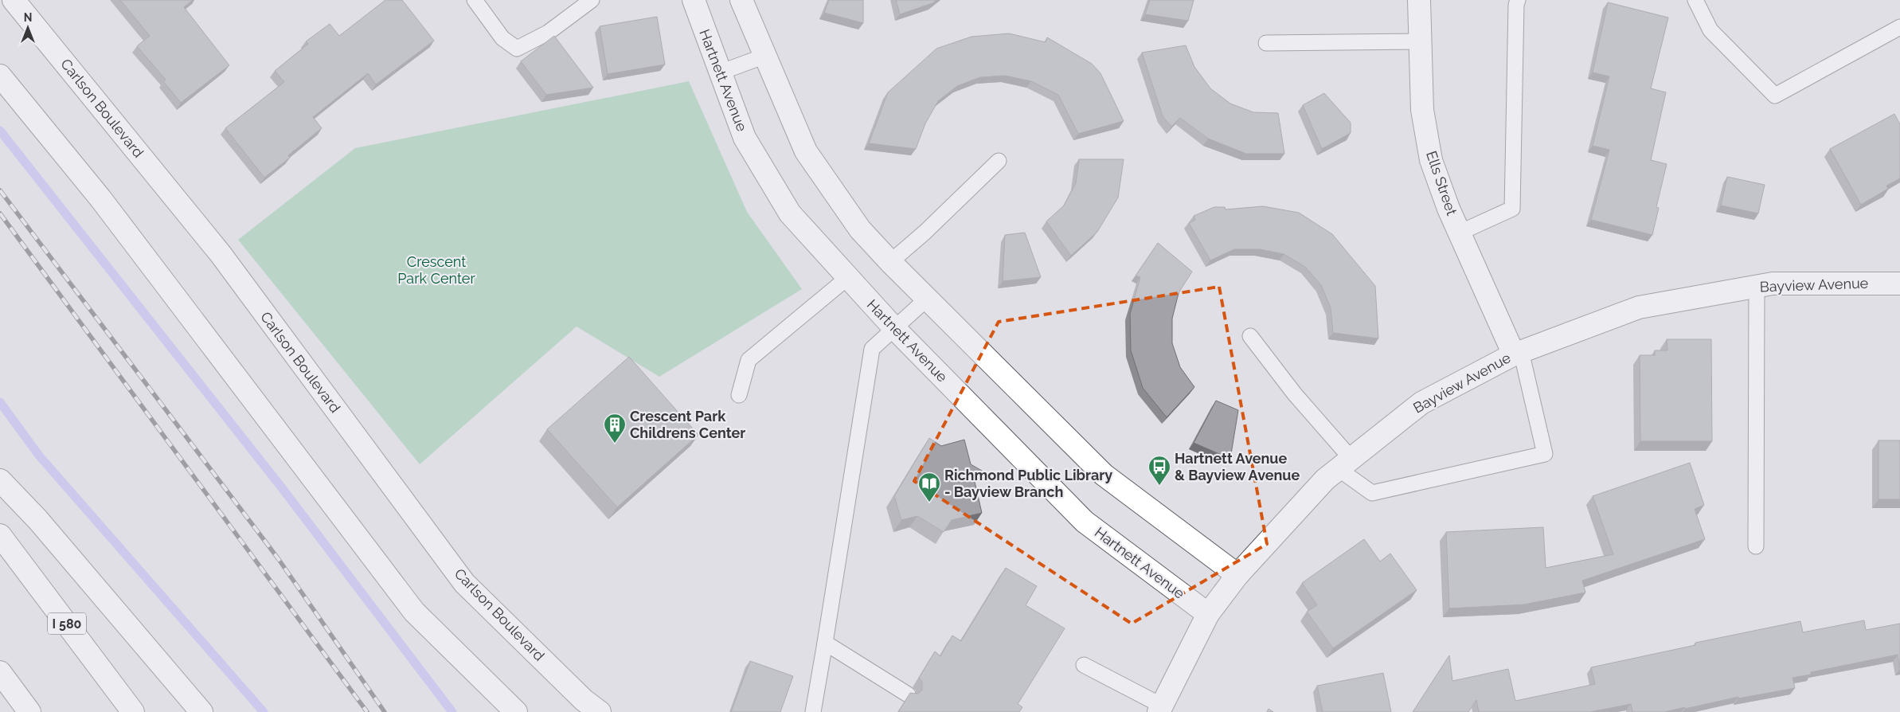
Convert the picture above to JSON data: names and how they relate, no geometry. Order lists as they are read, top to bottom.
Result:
{
  "streets": {
    "main road": [
      "Hartnett Avenue",
      "Carlson Boulevard",
      "Ells Street",
      "Bayview Avenue",
      "I 580"
    ]
  },
  "crossings": [
    ["Hartnett Avenue", "Bayview Avenue"],
    ["Ells Street", "Bayview Avenue"]
  ],
  "parks": ["Crescent Park Center"],
  "places": {
    "building": ["Crescent Park Childrens Center"],
    "bus stop": ["Hartnett Avenue & Bayview Avenue"],
    "library": ["Richmond Public Library - Bayview Branch"]
  },
  "north": "top"
}
